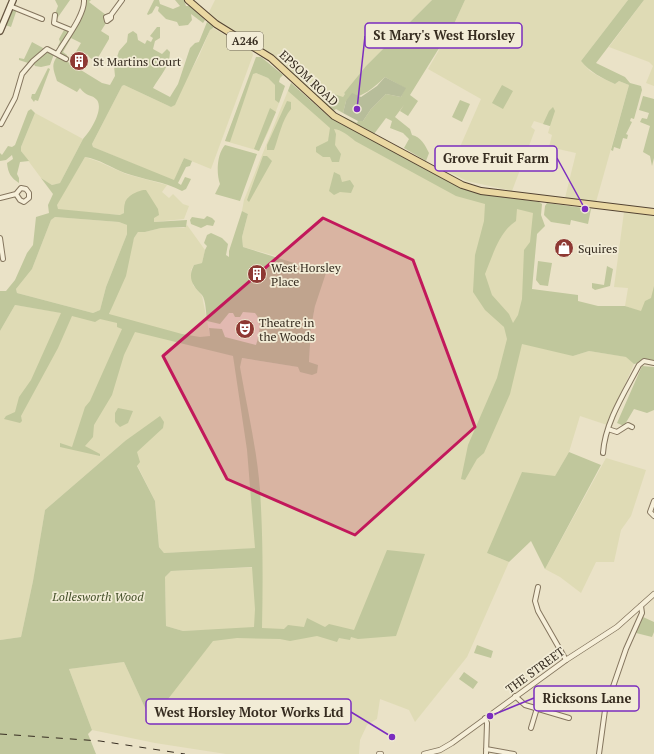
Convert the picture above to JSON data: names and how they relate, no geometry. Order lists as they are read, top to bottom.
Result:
{
  "streets": {
    "main road": ["A246", "EPSOM ROAD"],
    "street": ["THE STREET"]
  },
  "parks": ["Lollesworth Wood"],
  "places": {
    "building": ["St Martins Court", "West Horsley Place"],
    "other": [
      "St Mary's West Horsley",
      "Grove Fruit Farm",
      "Ricksons Lane",
      "West Horsley Motor Works Ltd"
    ],
    "shop": ["Squires"],
    "theatre": ["Theatre in the Woods"]
  }
}
